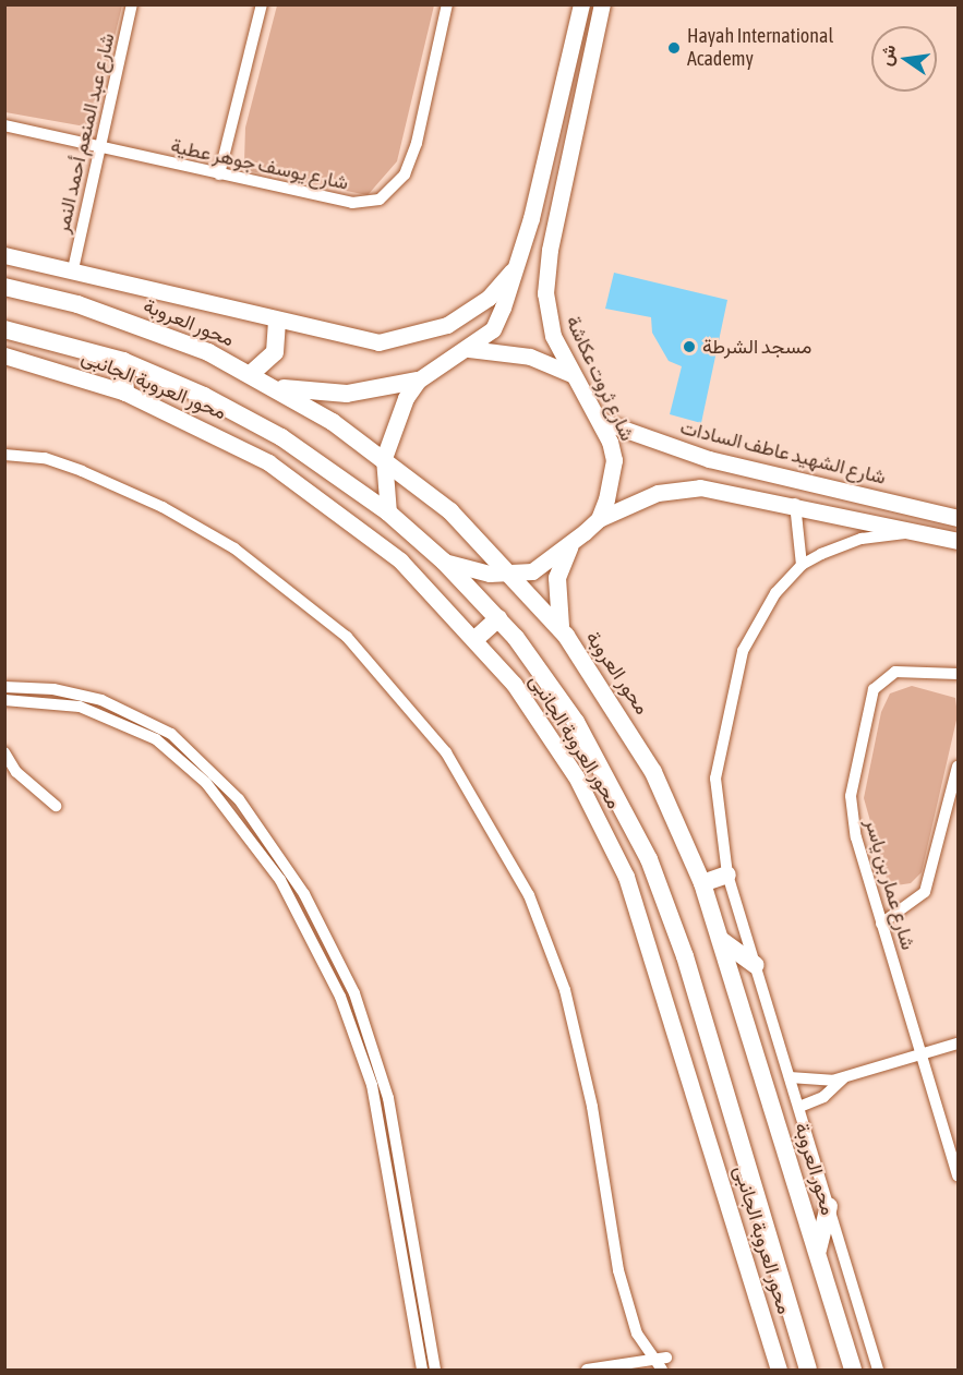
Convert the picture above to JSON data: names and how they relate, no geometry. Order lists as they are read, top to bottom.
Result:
{
  "streets": {
    "main road": ["محور العروبة"],
    "street": [
      "شارع عبد المنعم أحمد النمر",
      "شارع يوسف جوهر عطية",
      "شارع ثروت عكاشة",
      "محور العروبة الجانبى",
      "شارع الشهيد عاطف السادات",
      "شارع عمار بن ياسر"
    ]
  },
  "crossings": [
    ["شارع عبد المنعم أحمد النمر", "شارع يوسف جوهر عطية"],
    ["محور العروبة", "شارع ثروت عكاشة"],
    ["محور العروبة", "شارع الشهيد عاطف السادات"],
    ["شارع ثروت عكاشة", "شارع الشهيد عاطف السادات"]
  ],
  "places": ["Hayah International Academy", "مسجد الشرطة"],
  "north": "left"
}
